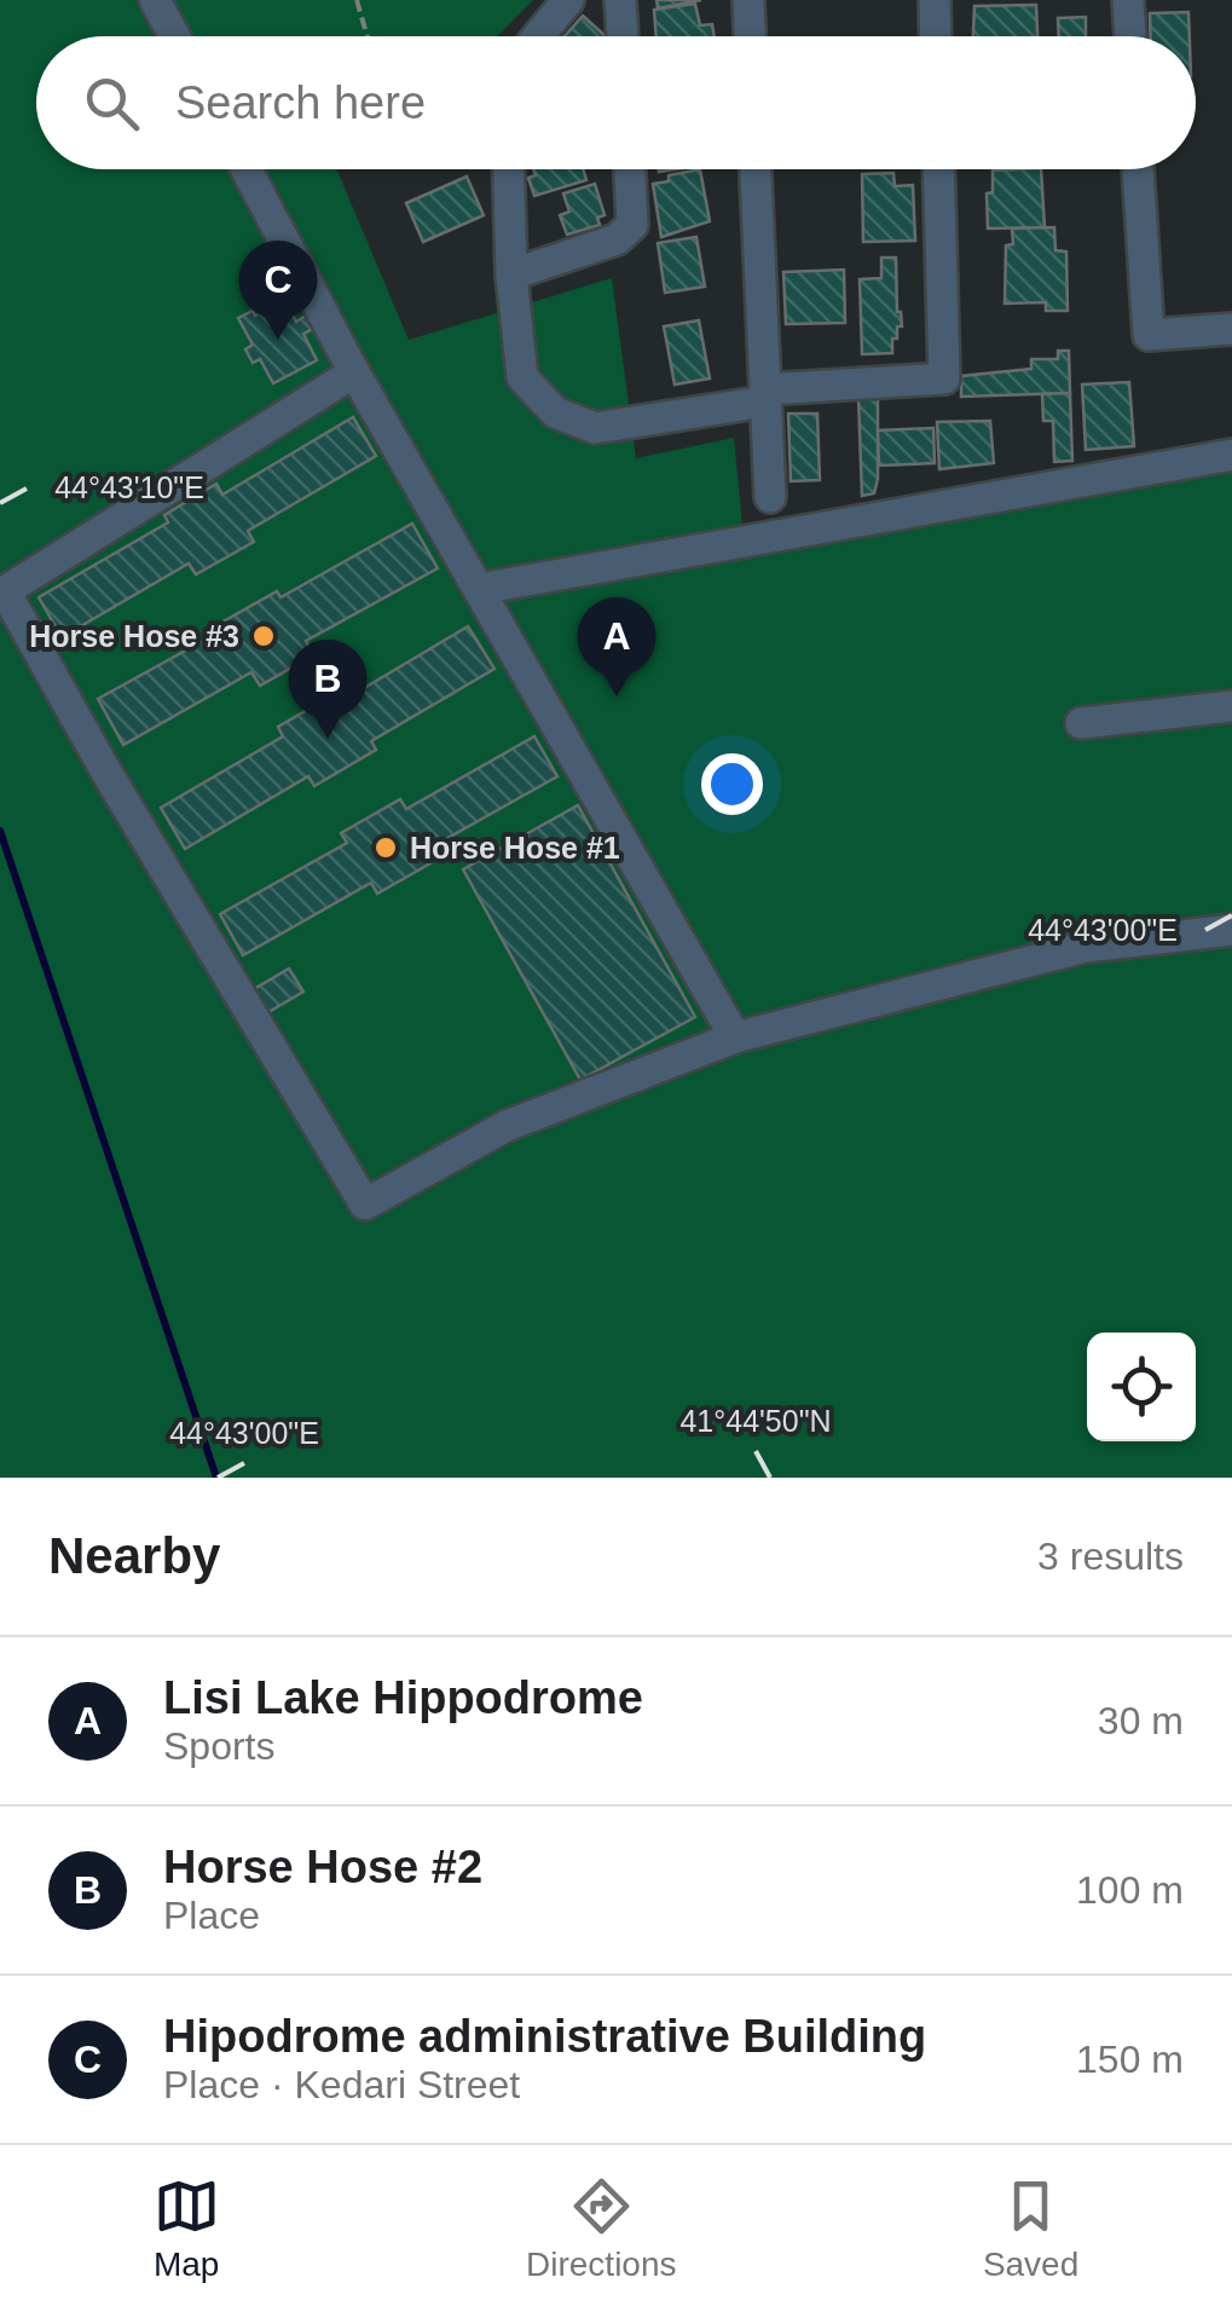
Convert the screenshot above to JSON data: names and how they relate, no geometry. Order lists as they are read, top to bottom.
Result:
{
  "places": ["Horse Hose #3", "Horse Hose #1"],
  "page": {
    "search": "Search here",
    "pins": ["C", "A", "B"],
    "heading": ["Nearby", "3 results"],
    "list": [
      {
        "mark": "A",
        "name": "Lisi Lake Hippodrome",
        "note": "Sports",
        "value": "30 m"
      },
      {
        "mark": "B",
        "name": "Horse Hose #2",
        "note": "Place",
        "value": "100 m"
      },
      {
        "mark": "C",
        "name": "Hipodrome administrative Building",
        "note": "Place · Kedari Street",
        "value": "150 m"
      }
    ],
    "nav": ["Map", "Directions", "Saved"]
  },
  "coordinates": ["44°43'10\"E", "44°43'00\"E", "41°44'50\"N"]
}
